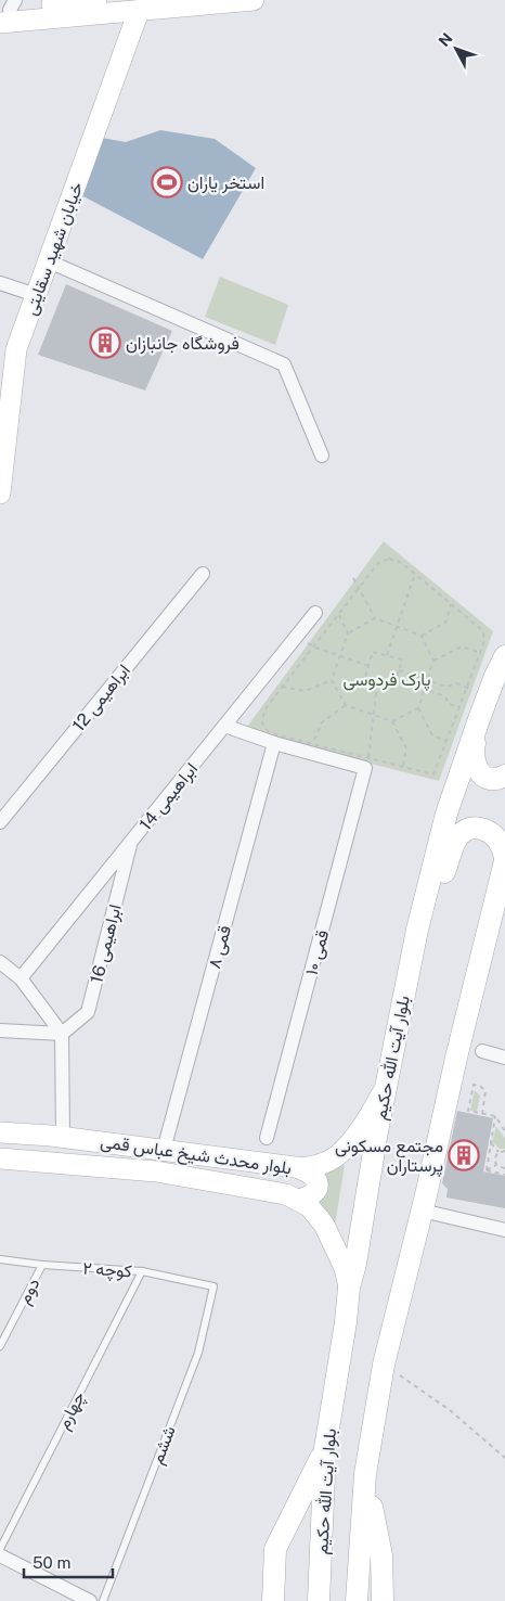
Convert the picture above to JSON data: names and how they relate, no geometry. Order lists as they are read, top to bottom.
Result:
{
  "streets": {
    "main road": ["خیابان شهید سقایتی", "بلوار آیت الله حکیم", "بلوار محدث شیخ عباس قمی"],
    "street": [
      "ابراهیمی 12",
      "ابراهیمی 14",
      "ابراهیمی 16",
      "قمی ۸",
      "قمی ۱۰"
    ],
    "lane": [
      "کوچه ۲",
      "دوم",
      "چهارم",
      "ششم"
    ]
  },
  "crossings": [
    ["ابراهیمی 14", "ابراهیمی 16"],
    ["قمی ۸", "بلوار محدث شیخ عباس قمی"],
    ["بلوار آیت الله حکیم", "بلوار محدث شیخ عباس قمی"],
    ["کوچه ۲", "دوم"],
    ["کوچه ۲", "چهارم"],
    ["کوچه ۲", "ششم"]
  ],
  "parks": ["پارک فردوسی"],
  "places": {
    "sports": ["استخر یاران"],
    "building": ["فروشگاه جانبازان", "مجتمع مسکونی پرستاران"]
  },
  "scale_bar": "50 m",
  "north": "top left"
}
